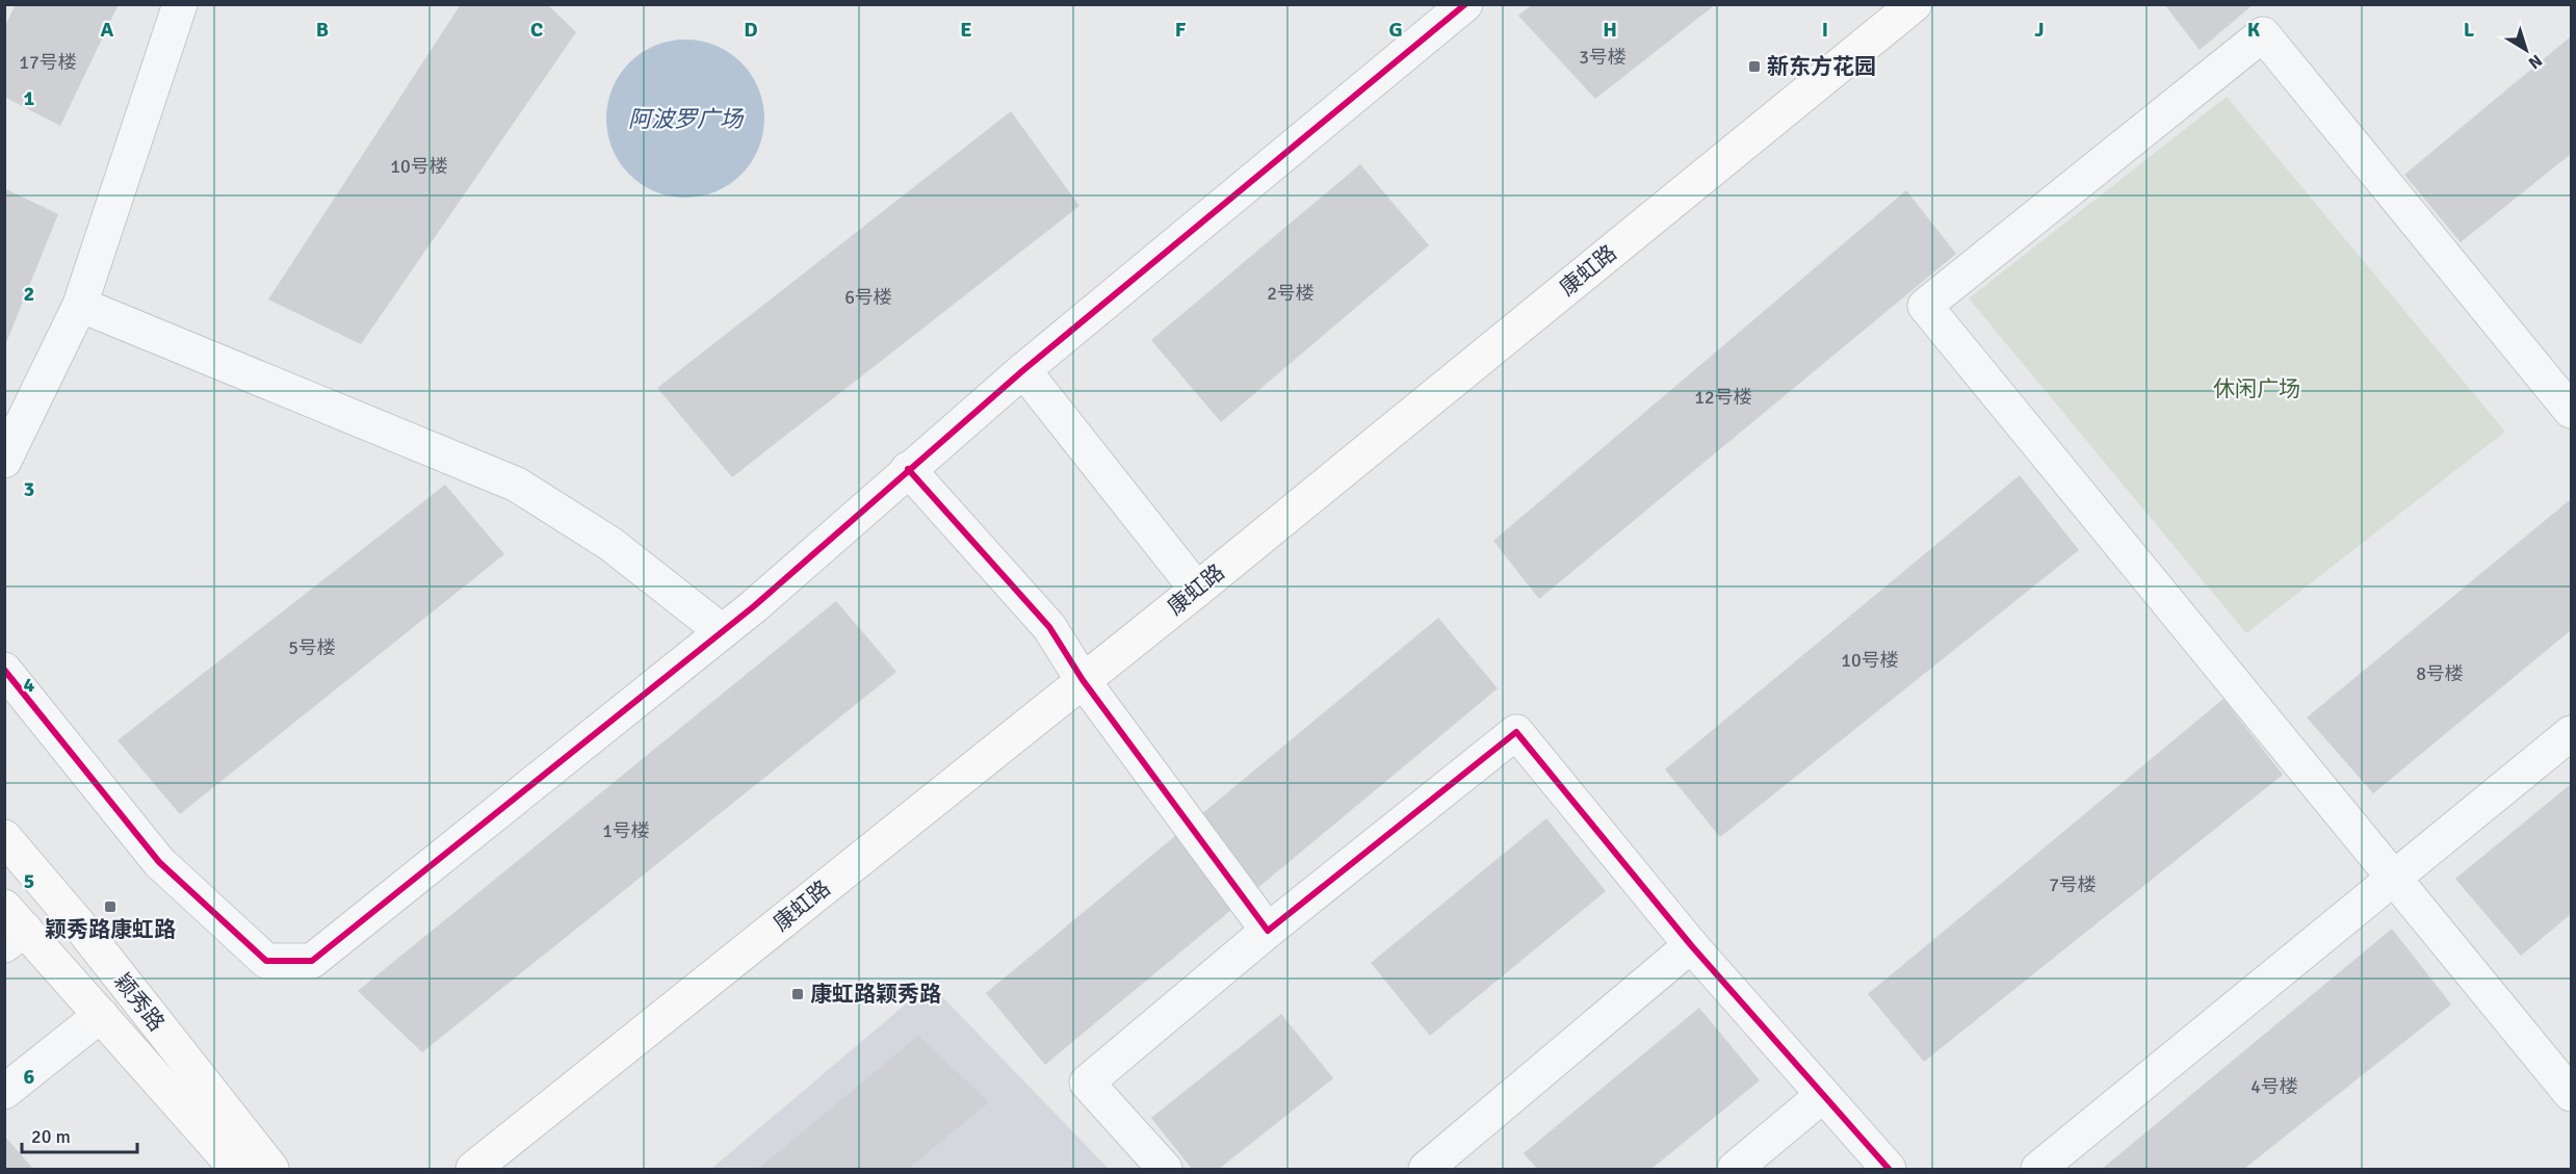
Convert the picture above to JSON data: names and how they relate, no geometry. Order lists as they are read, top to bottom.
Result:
{
  "streets": {
    "main road": ["康虹路", "颖秀路"]
  },
  "water": ["阿波罗广场"],
  "parks": ["休闲广场"],
  "places": {
    "transit": ["新东方花园", "颖秀路康虹路", "康虹路颖秀路"]
  },
  "house_numbers": [
    "3号楼",
    "17号楼",
    "10号楼",
    "2号楼",
    "6号楼",
    "12号楼",
    "5号楼",
    "10号楼",
    "8号楼",
    "1号楼",
    "7号楼",
    "4号楼"
  ],
  "scale_bar": "20 m",
  "north": "bottom right",
  "grid": {
    "columns": [
      "A",
      "B",
      "C",
      "D",
      "E",
      "F",
      "G",
      "H",
      "I",
      "J",
      "K",
      "L"
    ],
    "rows": [
      "1",
      "2",
      "3",
      "4",
      "5",
      "6"
    ]
  }
}
